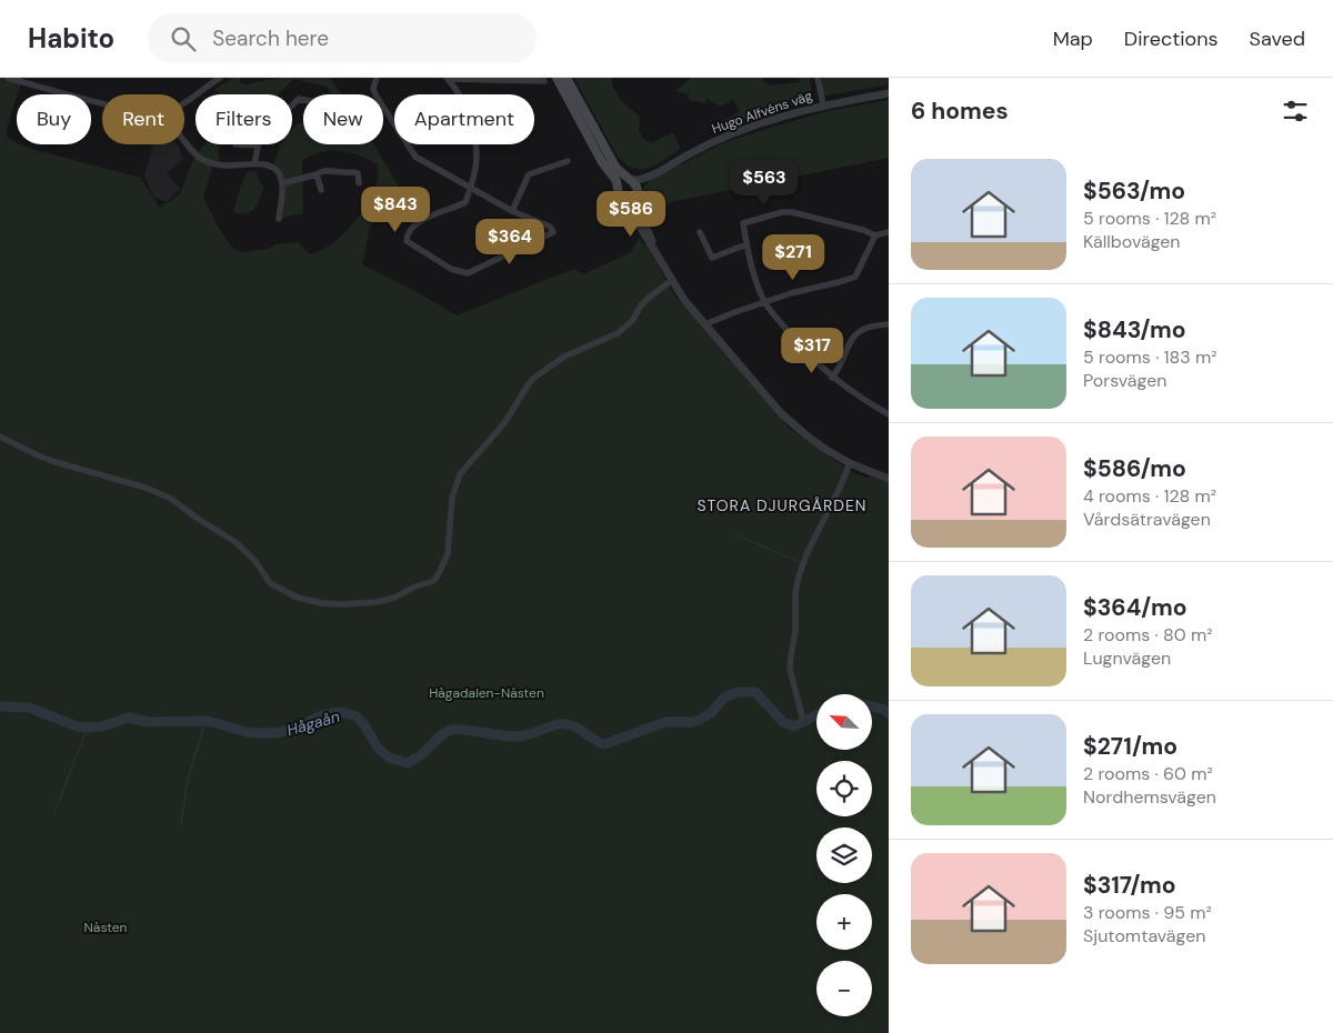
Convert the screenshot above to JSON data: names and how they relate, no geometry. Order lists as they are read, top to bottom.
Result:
{
  "streets": {
    "street": ["Hugo Alfvéns väg"]
  },
  "districts": ["STORA DJURGÅRDEN"],
  "water": ["Hågaån"],
  "parks": ["Hågadalen-Nåsten", "Nåsten"],
  "north": "top left",
  "page": {
    "header": "Habito",
    "search": "Search here",
    "nav": ["Map", "Directions", "Saved"],
    "heading": "6 homes",
    "chip": [
      "Buy",
      "Rent",
      "Filters",
      "New",
      "Apartment"
    ],
    "list": [
      {
        "name": "$563/mo",
        "note": "5 rooms · 128 m² · Källbovägen"
      },
      {
        "name": "$843/mo",
        "note": "5 rooms · 183 m² · Porsvägen"
      },
      {
        "name": "$586/mo",
        "note": "4 rooms · 128 m² · Vårdsätravägen"
      },
      {
        "name": "$364/mo",
        "note": "2 rooms · 80 m² · Lugnvägen"
      },
      {
        "name": "$271/mo",
        "note": "2 rooms · 60 m² · Nordhemsvägen"
      },
      {
        "name": "$317/mo",
        "note": "3 rooms · 95 m² · Sjutomtavägen"
      }
    ],
    "price": [
      "$563",
      "$843",
      "$586",
      "$364",
      "$271",
      "$317"
    ],
    "map_buttons": ["+", "−"]
  }
}
